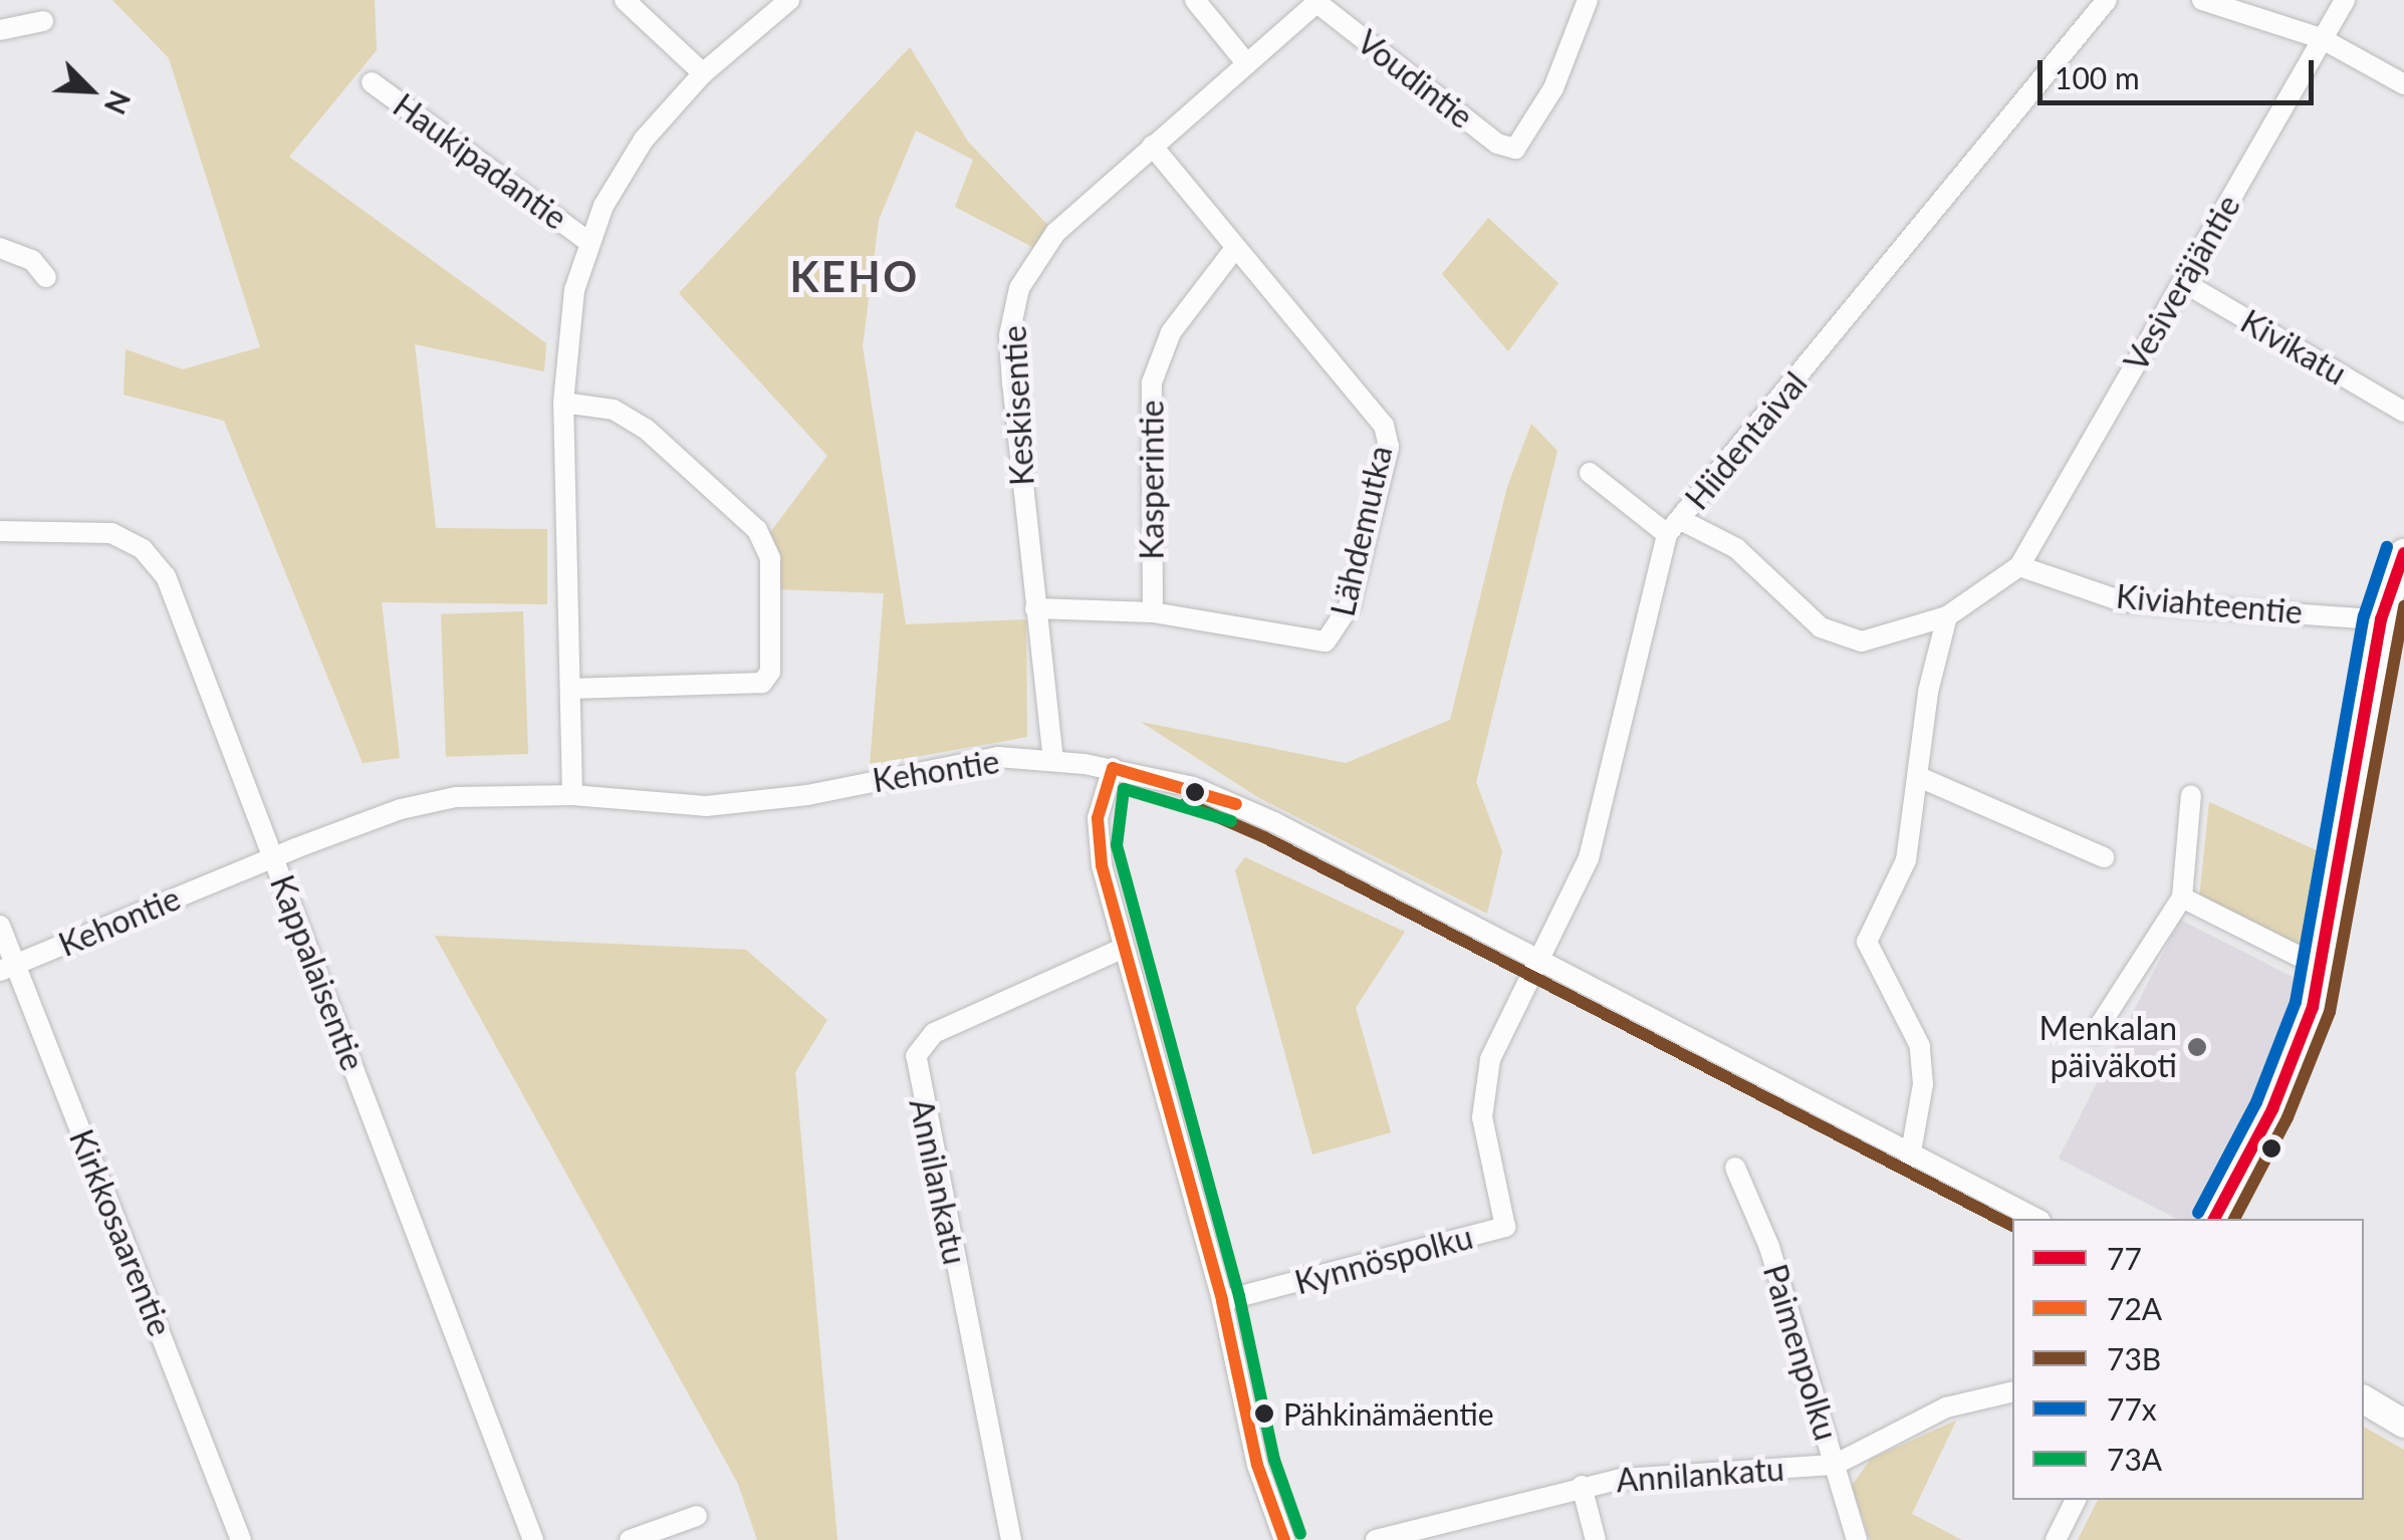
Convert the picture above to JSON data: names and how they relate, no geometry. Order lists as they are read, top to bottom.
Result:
{
  "streets": {
    "street": [
      "Voudintie",
      "Haukipadantie",
      "Vesiveräjäntie",
      "Kivikatu",
      "Keskisentie",
      "Hiidentaival",
      "Kasperintie",
      "Lähdemutka",
      "Kiviahteentie",
      "Kehontie",
      "Kappalaisentie",
      "Annilankatu",
      "Kirkkosaarentie",
      "Kynnöspolku",
      "Paimenpolku"
    ]
  },
  "crossings": [
    ["Voudintie", "Keskisentie"],
    ["Vesiveräjäntie", "Kivikatu"],
    ["Vesiveräjäntie", "Kiviahteentie"],
    ["Keskisentie", "Lähdemutka"],
    ["Keskisentie", "Kehontie"],
    ["Hiidentaival", "Kehontie"],
    ["Hiidentaival", "Kynnöspolku"],
    ["Kasperintie", "Lähdemutka"],
    ["Kehontie", "Kappalaisentie"],
    ["Kehontie", "Kirkkosaarentie"],
    ["Kehontie", "Kynnöspolku"],
    ["Annilankatu", "Paimenpolku"]
  ],
  "districts": ["KEHO"],
  "places": ["Menkalan päiväkoti", "Pähkinämäentie"],
  "lines": [
    "transit line 77x",
    "transit line 77",
    "transit line 73B",
    "transit line 72A",
    "transit line 73A"
  ],
  "legend": [
    "77",
    "72A",
    "73B",
    "77x",
    "73A"
  ],
  "scale_bar": "100 m",
  "north": "bottom right"
}
